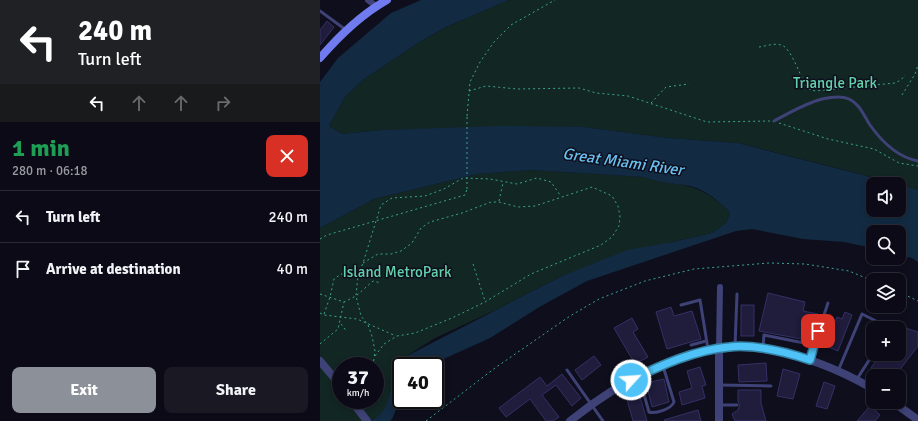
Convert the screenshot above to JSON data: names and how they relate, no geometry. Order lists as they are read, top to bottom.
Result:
{
  "water": ["Great Miami River"],
  "parks": ["Triangle Park", "Island MetroPark"],
  "page": {
    "turn": ["240 m", "Turn left"],
    "heading": ["1 min", "280 m · 06:18"],
    "map_buttons": ["+", "−"],
    "list": [
      {
        "name": "Turn left",
        "value": "240 m"
      },
      {
        "name": "Arrive at destination",
        "value": "40 m"
      }
    ],
    "speed": "37 km/h",
    "limit": "40",
    "buttons": ["Exit", "Share"]
  }
}
